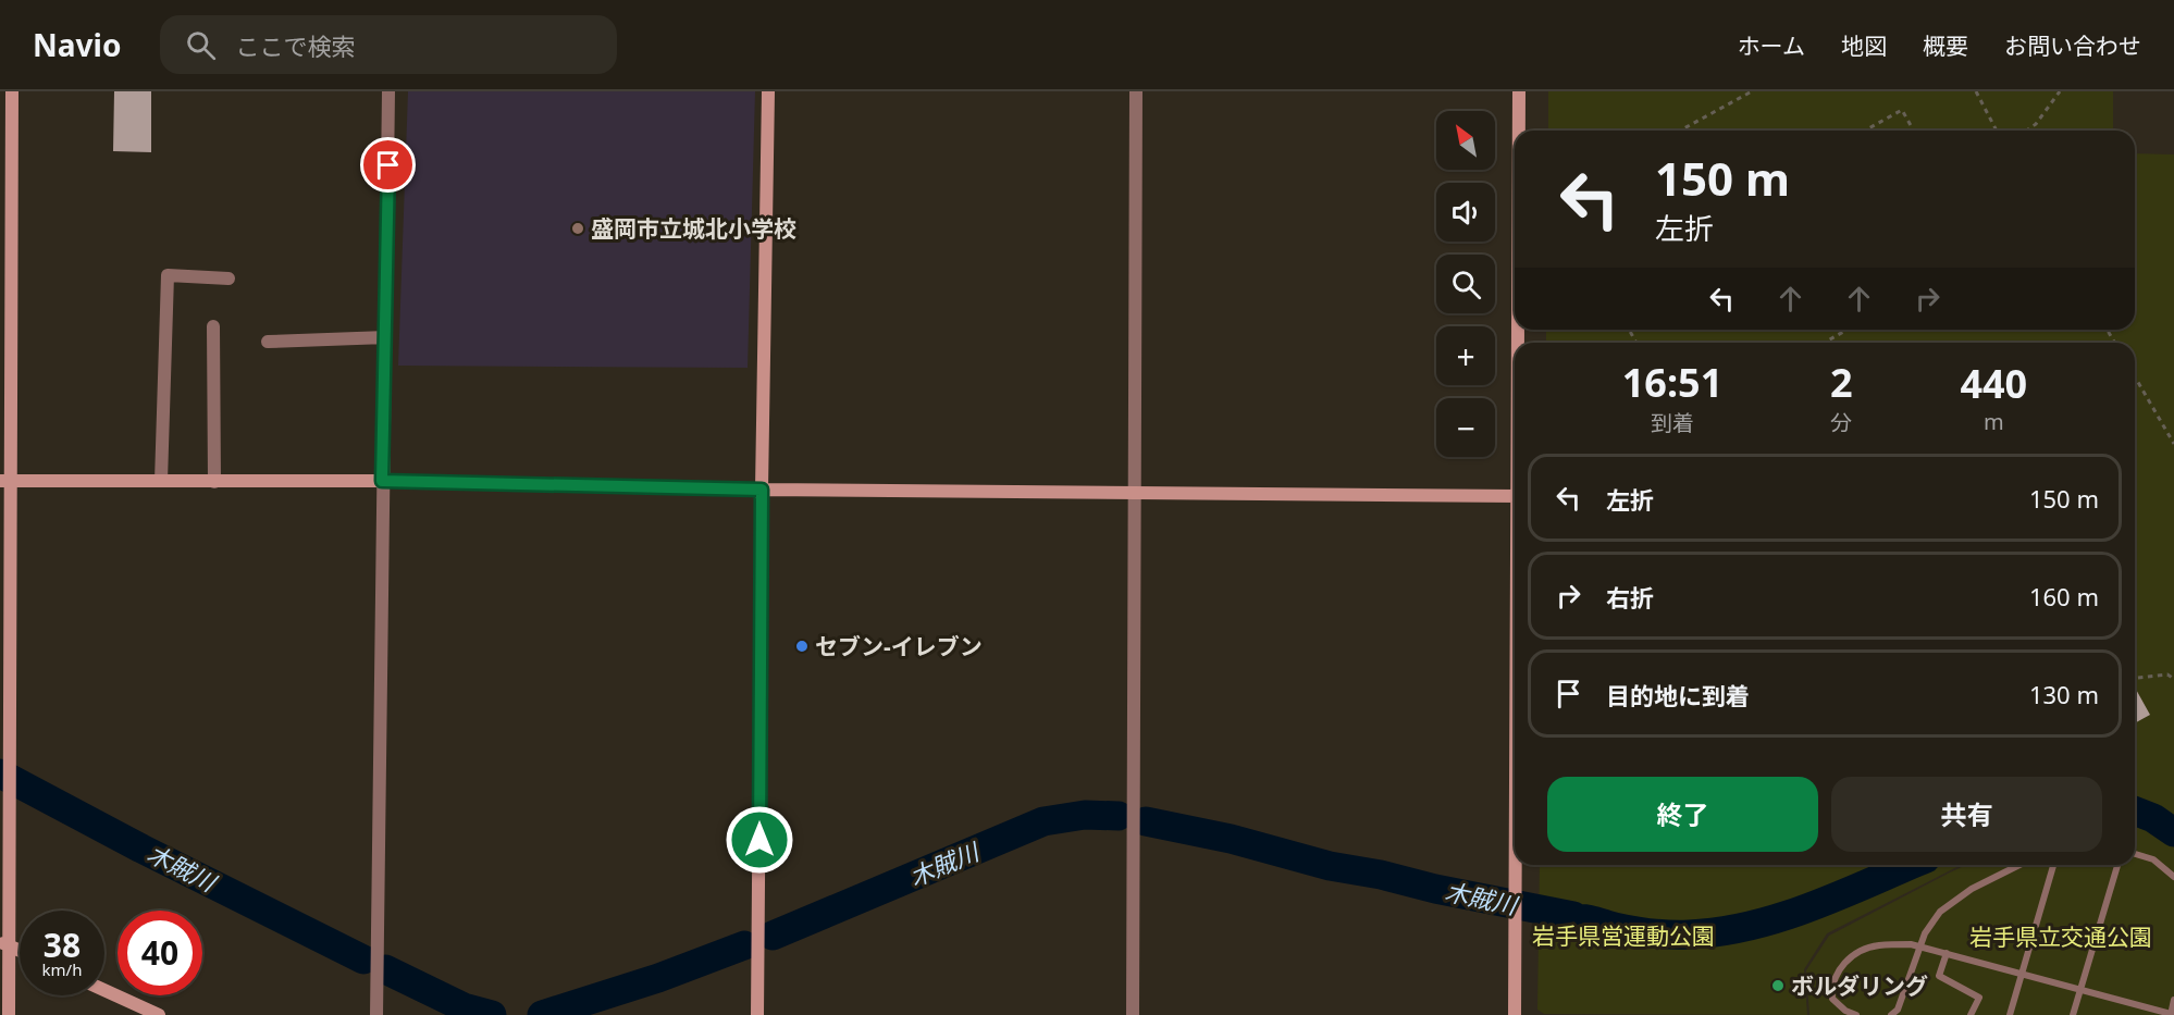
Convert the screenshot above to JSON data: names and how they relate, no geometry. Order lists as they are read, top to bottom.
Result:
{
  "water": ["木賊川"],
  "parks": ["岩手県営運動公園", "岩手県立交通公園"],
  "places": ["盛岡市立城北小学校", "セブン-イレブン", "ボルダリング"],
  "north": "top left",
  "page": {
    "header": "Navio",
    "search": "ここで検索",
    "nav": [
      "ホーム",
      "地図",
      "概要",
      "お問い合わせ"
    ],
    "map_buttons": ["+", "−"],
    "turn": ["150 m", "左折"],
    "eta": [
      "16:51",
      "到着",
      "2",
      "分",
      "440",
      "m"
    ],
    "list": [
      {
        "name": "左折",
        "value": "150 m"
      },
      {
        "name": "右折",
        "value": "160 m"
      },
      {
        "name": "目的地に到着",
        "value": "130 m"
      }
    ],
    "buttons": ["終了", "共有"],
    "speed": "38 km/h",
    "limit": "40"
  }
}
